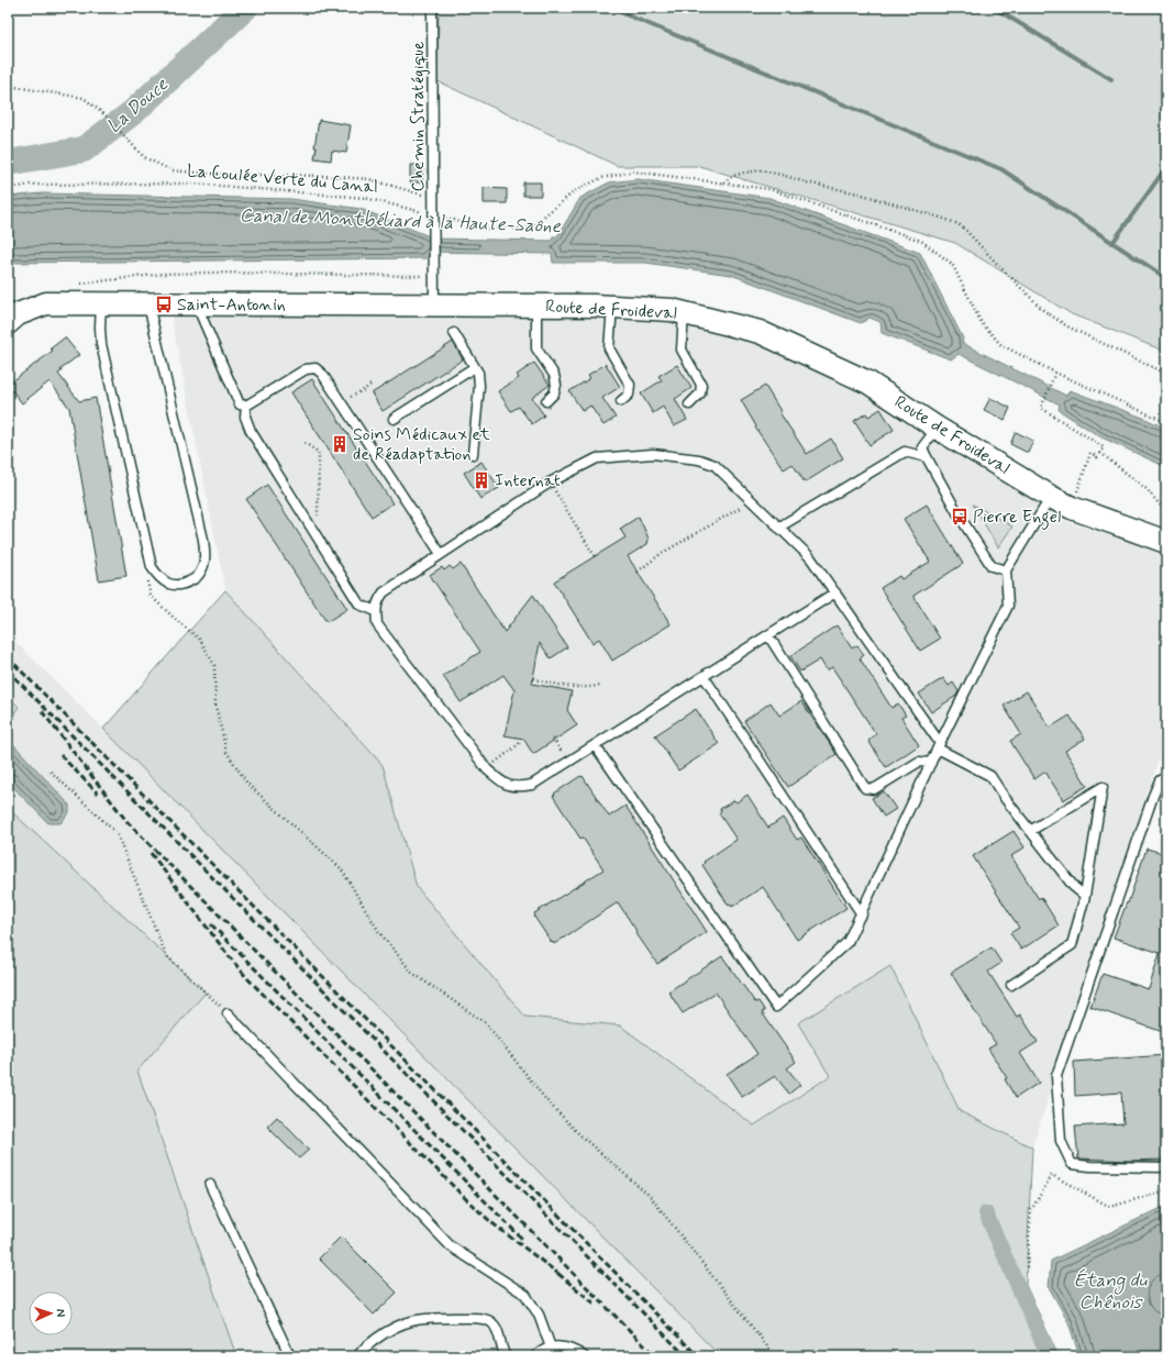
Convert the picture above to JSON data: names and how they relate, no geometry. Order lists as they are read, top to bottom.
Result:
{
  "streets": {
    "street": ["Route de Froideval"],
    "lane": ["Chemin Stratégique"],
    "path": ["La Coulée Verte du Canal"]
  },
  "crossings": [
    ["Chemin Stratégique", "La Coulée Verte du Canal"],
    ["Chemin Stratégique", "Route de Froideval"]
  ],
  "water": ["La Douce", "Canal de Montbéliard à la Haute-Saône", "Étang du Chênois"],
  "places": {
    "bus stop": ["Saint-Antonin", "Pierre Engel"],
    "building": ["Soins Médicaux et de Réadaptation", "Internat"]
  },
  "north": "right"
}
